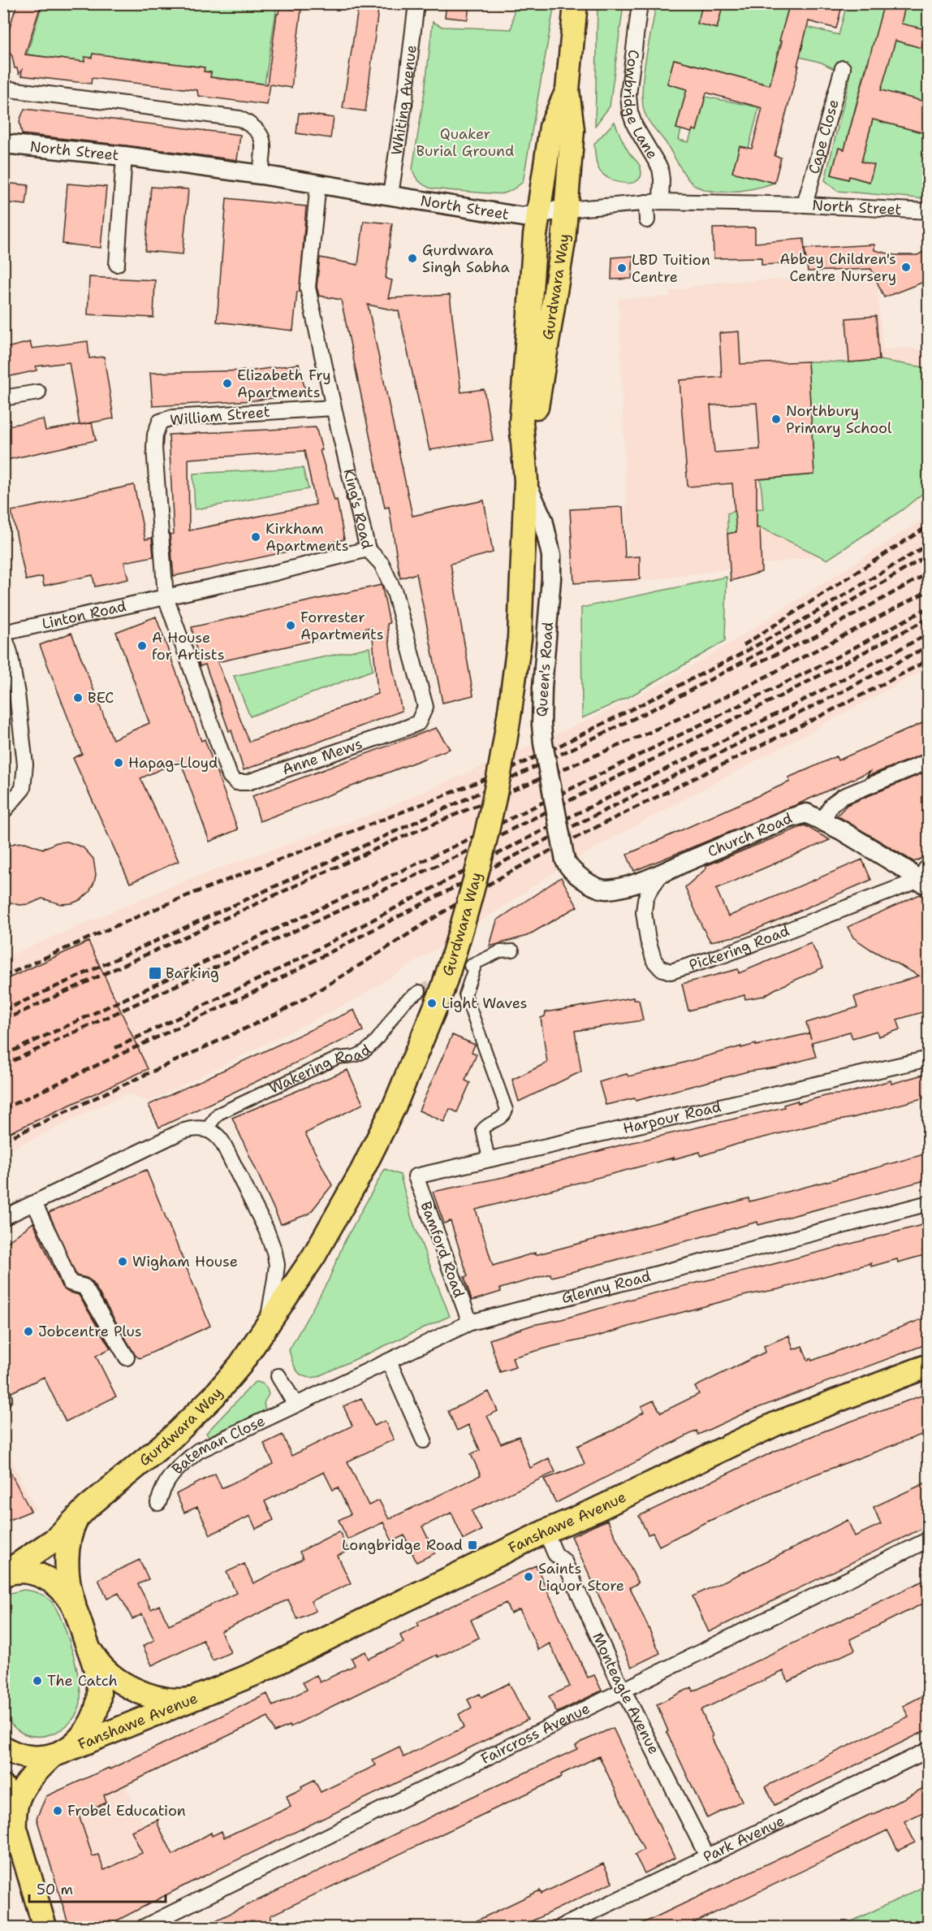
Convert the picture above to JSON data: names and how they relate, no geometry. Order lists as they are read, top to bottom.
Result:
{
  "streets": {
    "main road": ["Gurdwara Way", "Fanshawe Avenue"],
    "street": [
      "Whiting Avenue",
      "Cowbridge Lane",
      "Cape Close",
      "North Street",
      "William Street",
      "King's Road",
      "Linton Road",
      "Queen's Road",
      "Anne Mews",
      "Church Road",
      "Pickering Road",
      "Wakering Road",
      "Harpour Road",
      "Bamford Road",
      "Glenny Road",
      "Bateman Close",
      "Monteagle Avenue",
      "Faircross Avenue",
      "Park Avenue"
    ]
  },
  "crossings": [
    ["Whiting Avenue", "North Street"],
    ["Cowbridge Lane", "North Street"],
    ["Cape Close", "North Street"],
    ["North Street", "Gurdwara Way"],
    ["Gurdwara Way", "Queen's Road"],
    ["Gurdwara Way", "Wakering Road"],
    ["William Street", "King's Road"],
    ["William Street", "Linton Road"],
    ["William Street", "Anne Mews"],
    ["King's Road", "Linton Road"],
    ["King's Road", "Anne Mews"],
    ["Linton Road", "Anne Mews"],
    ["Queen's Road", "Church Road"],
    ["Church Road", "Pickering Road"],
    ["Harpour Road", "Bamford Road"],
    ["Bamford Road", "Glenny Road"],
    ["Glenny Road", "Bateman Close"],
    ["Fanshawe Avenue", "Monteagle Avenue"],
    ["Monteagle Avenue", "Faircross Avenue"],
    ["Monteagle Avenue", "Park Avenue"]
  ],
  "parks": ["Quaker Burial Ground"],
  "places": {
    "other": [
      "Gurdwara Singh Sabha",
      "Abbey Children's Centre Nursery",
      "LBD Tuition Centre",
      "Elizabeth Fry Apartments",
      "Northbury Primary School",
      "Kirkham Apartments",
      "Forrester Apartments",
      "A House for Artists",
      "BEC",
      "Hapag-Lloyd",
      "Light Waves",
      "Wigham House",
      "Jobcentre Plus",
      "Saints Liquor Store",
      "The Catch",
      "Frobel Education"
    ],
    "transit": ["Barking", "Longbridge Road"]
  },
  "scale_bar": "50 m"
}
